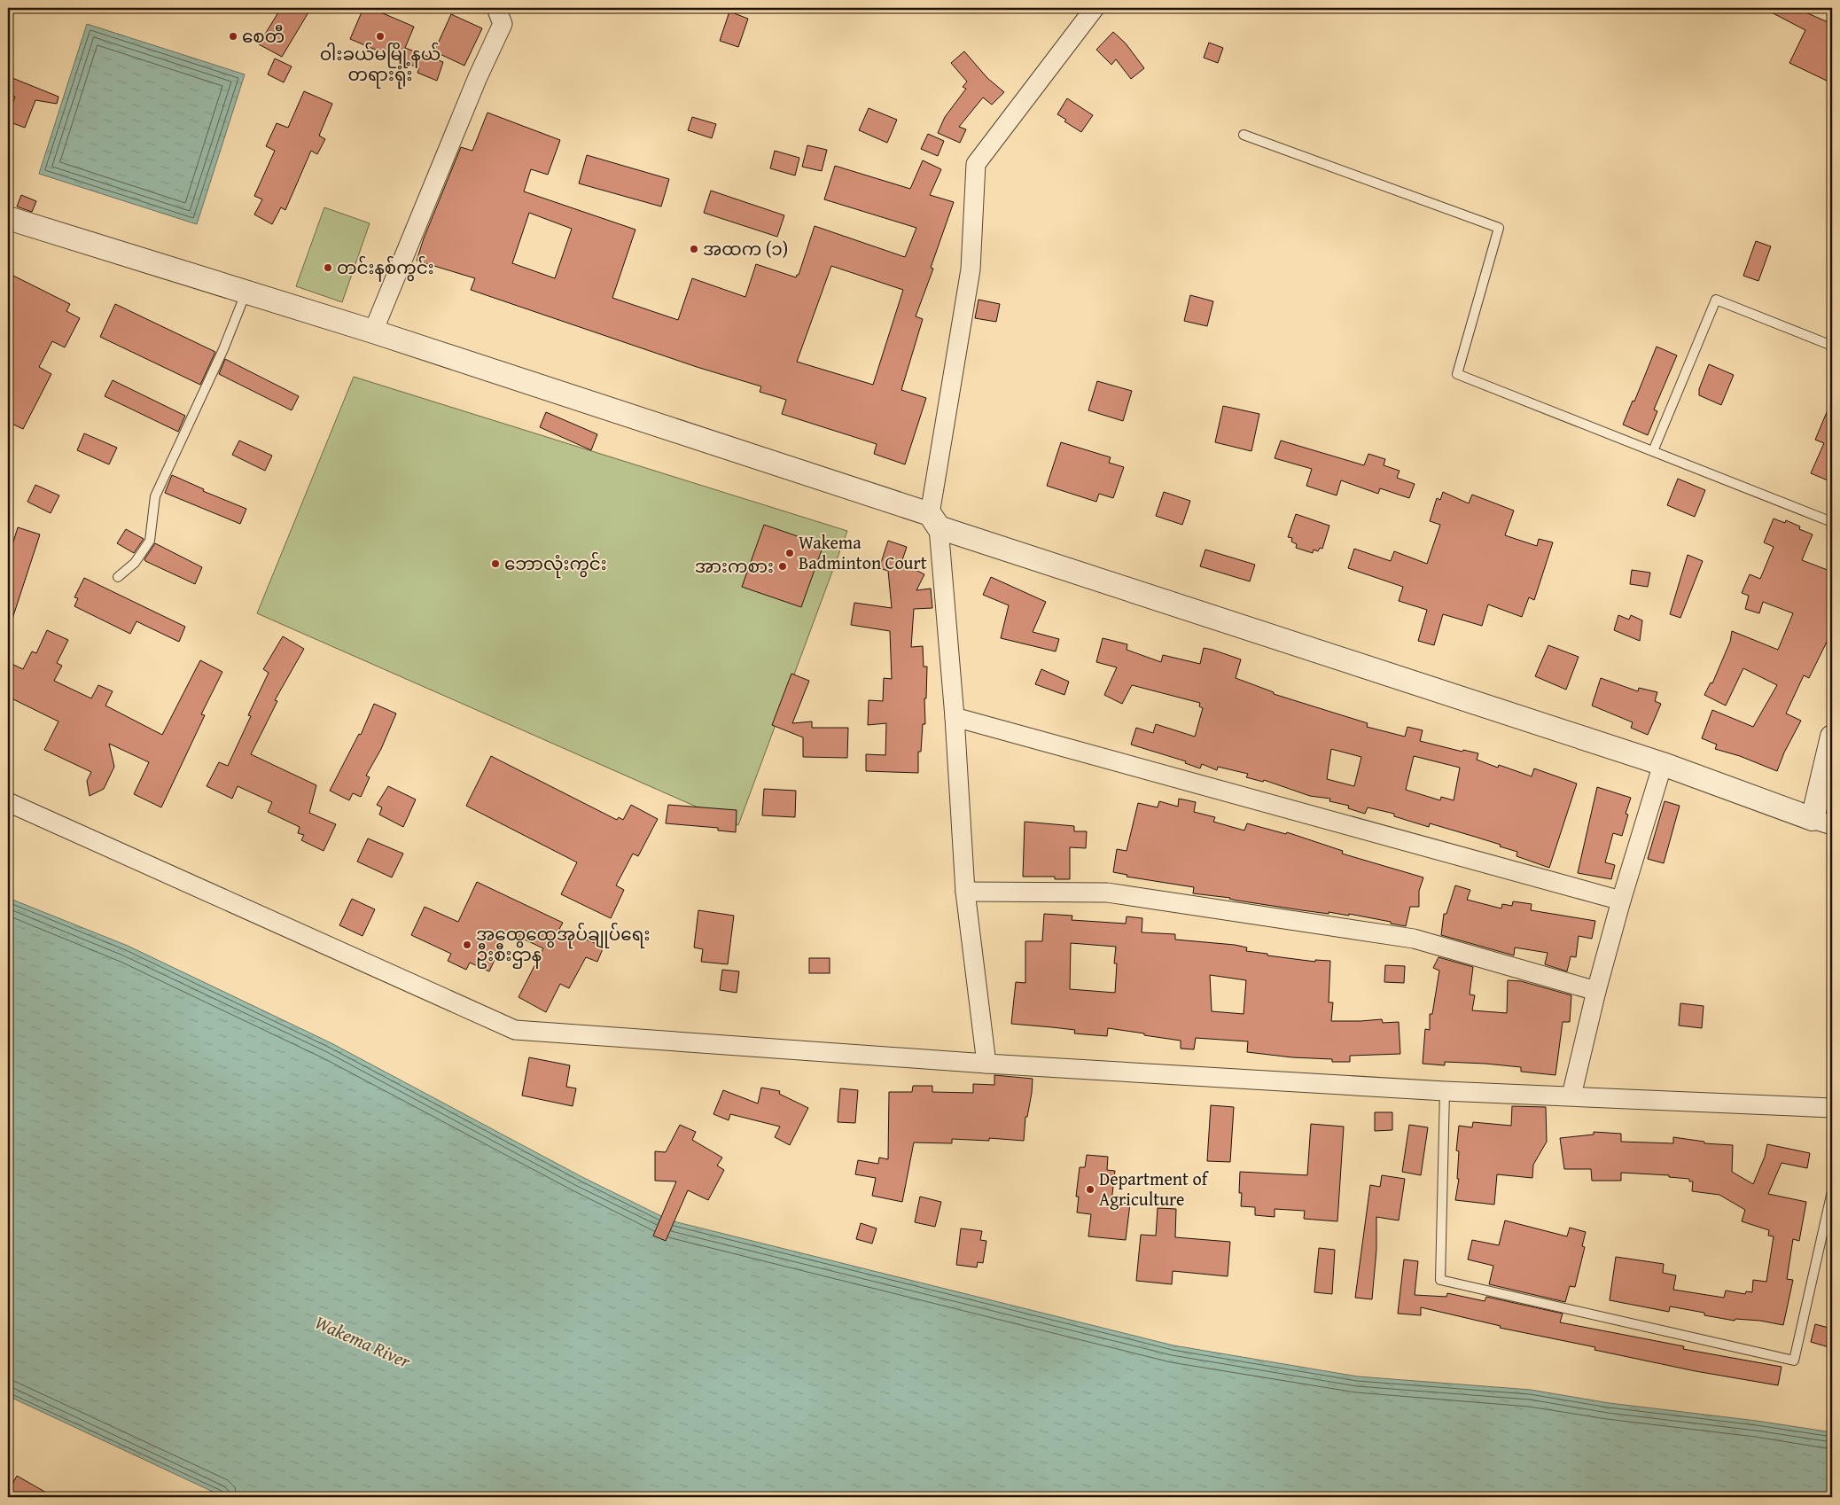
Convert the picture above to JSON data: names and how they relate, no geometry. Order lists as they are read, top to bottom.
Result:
{
  "water": ["Wakema River"],
  "places": [
    "စေတီ",
    "ဝါးခယ်မမြို့နယ် တရားရုံး",
    "အထက (၁)",
    "တင်းနစ်ကွင်း",
    "Wakema Badminton Court",
    "ဘောလုံးကွင်း",
    "အားကစား",
    "အထွေထွေအုပ်ချုပ်ရေး ဦးစီးဌာန",
    "Department of Agriculture"
  ]
}
